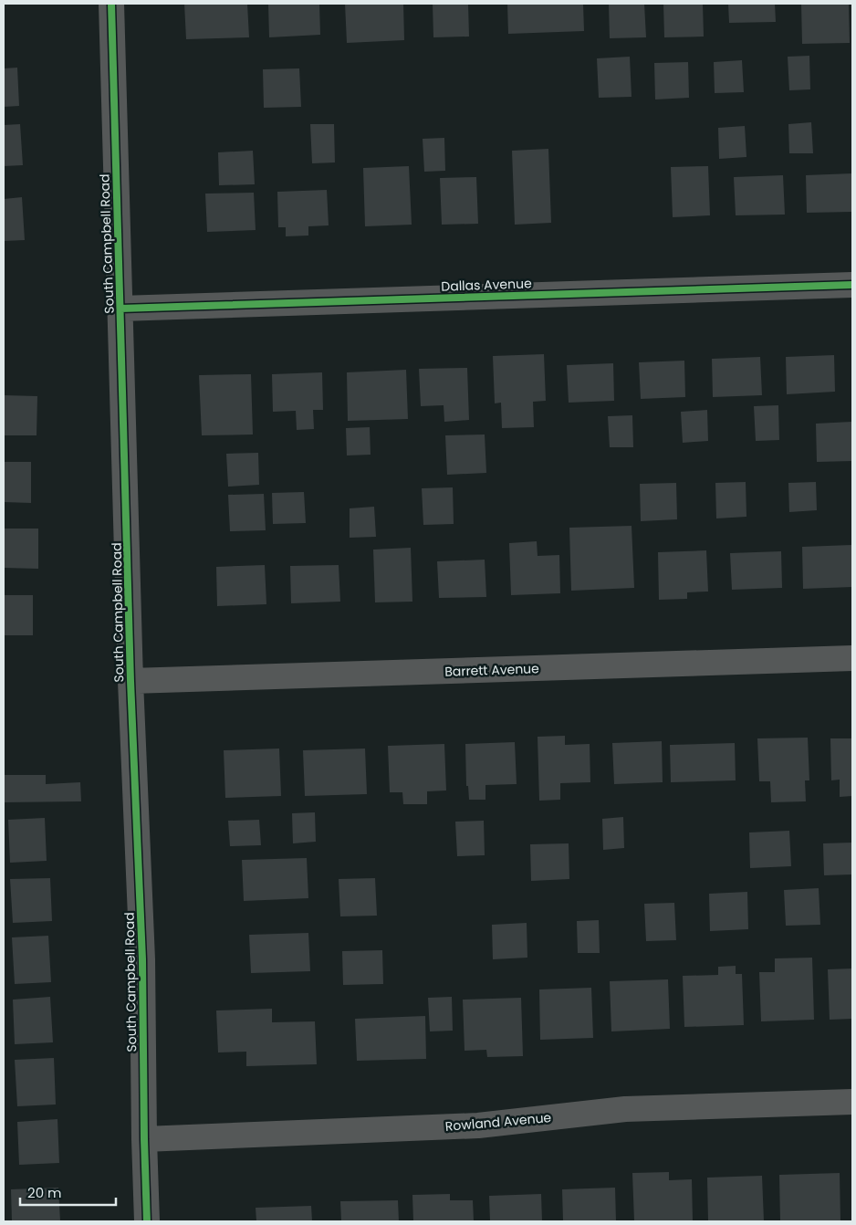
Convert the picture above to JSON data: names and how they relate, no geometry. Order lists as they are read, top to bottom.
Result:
{
  "streets": {
    "street": [
      "South Campbell Road",
      "Dallas Avenue",
      "Barrett Avenue",
      "Rowland Avenue"
    ]
  },
  "crossings": [
    ["South Campbell Road", "Dallas Avenue"],
    ["South Campbell Road", "Barrett Avenue"],
    ["South Campbell Road", "Rowland Avenue"]
  ],
  "scale_bar": "20 m"
}
